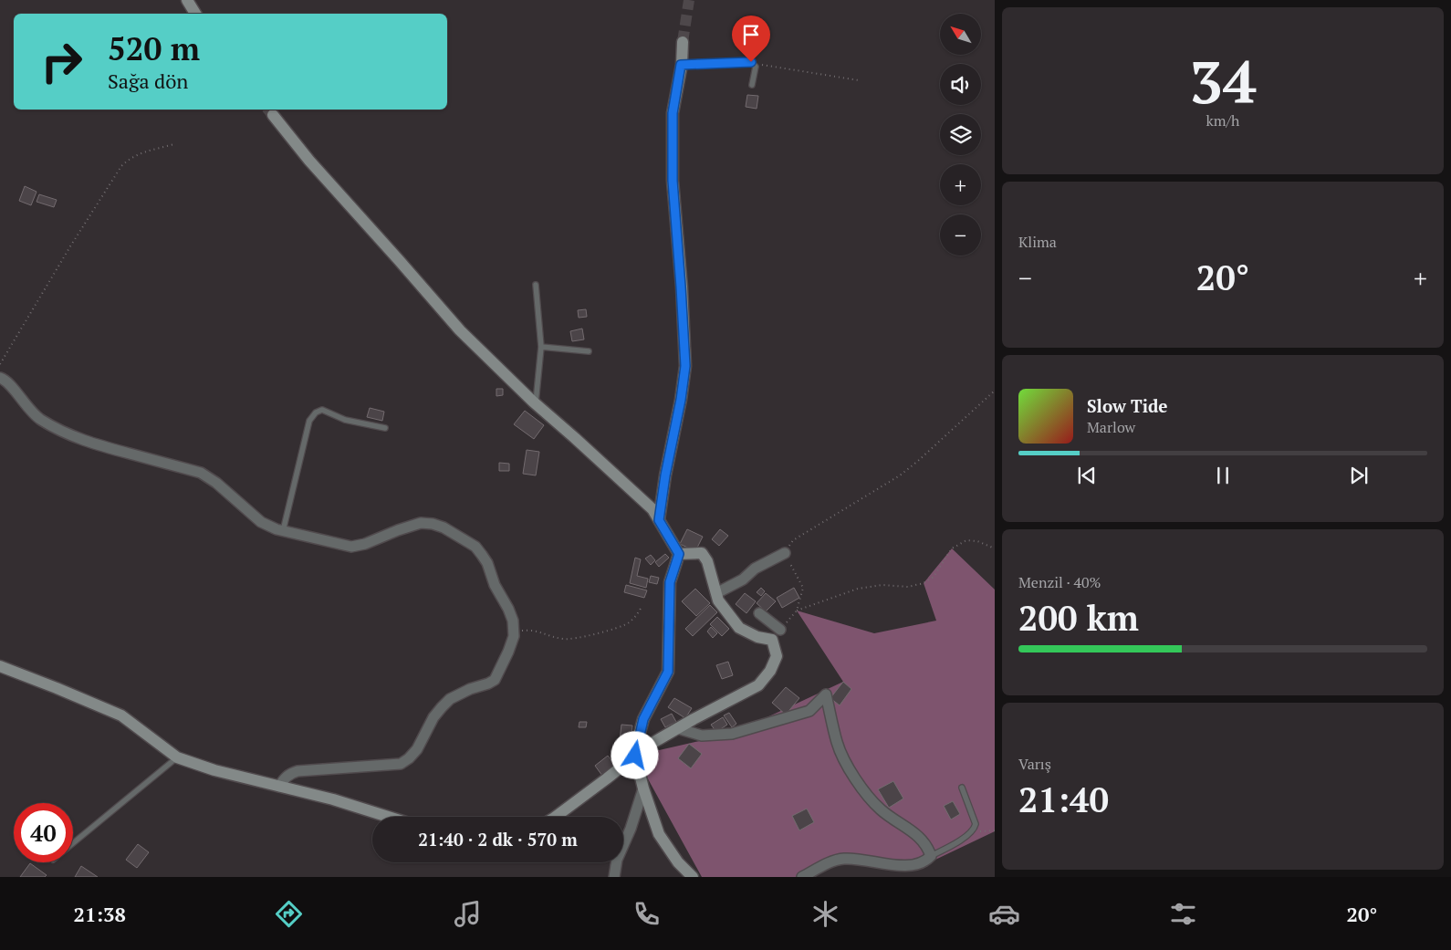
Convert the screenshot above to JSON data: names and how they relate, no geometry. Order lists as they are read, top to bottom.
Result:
{
  "north": "top left",
  "page": {
    "tile": [
      ["34", "km/h"],
      "Klima",
      ["Menzil · 40%", "200 km"],
      ["Varış", "21:40"]
    ],
    "map_buttons": ["+", "−"],
    "turn": ["520 m", "Sağa dön"],
    "heat": ["−", "20°", "+"],
    "song": ["Slow Tide", "Marlow"],
    "limit": "40",
    "trip": "21:40 · 2 dk · 570 m",
    "tabs": ["21:38", "20°"]
  }
}
